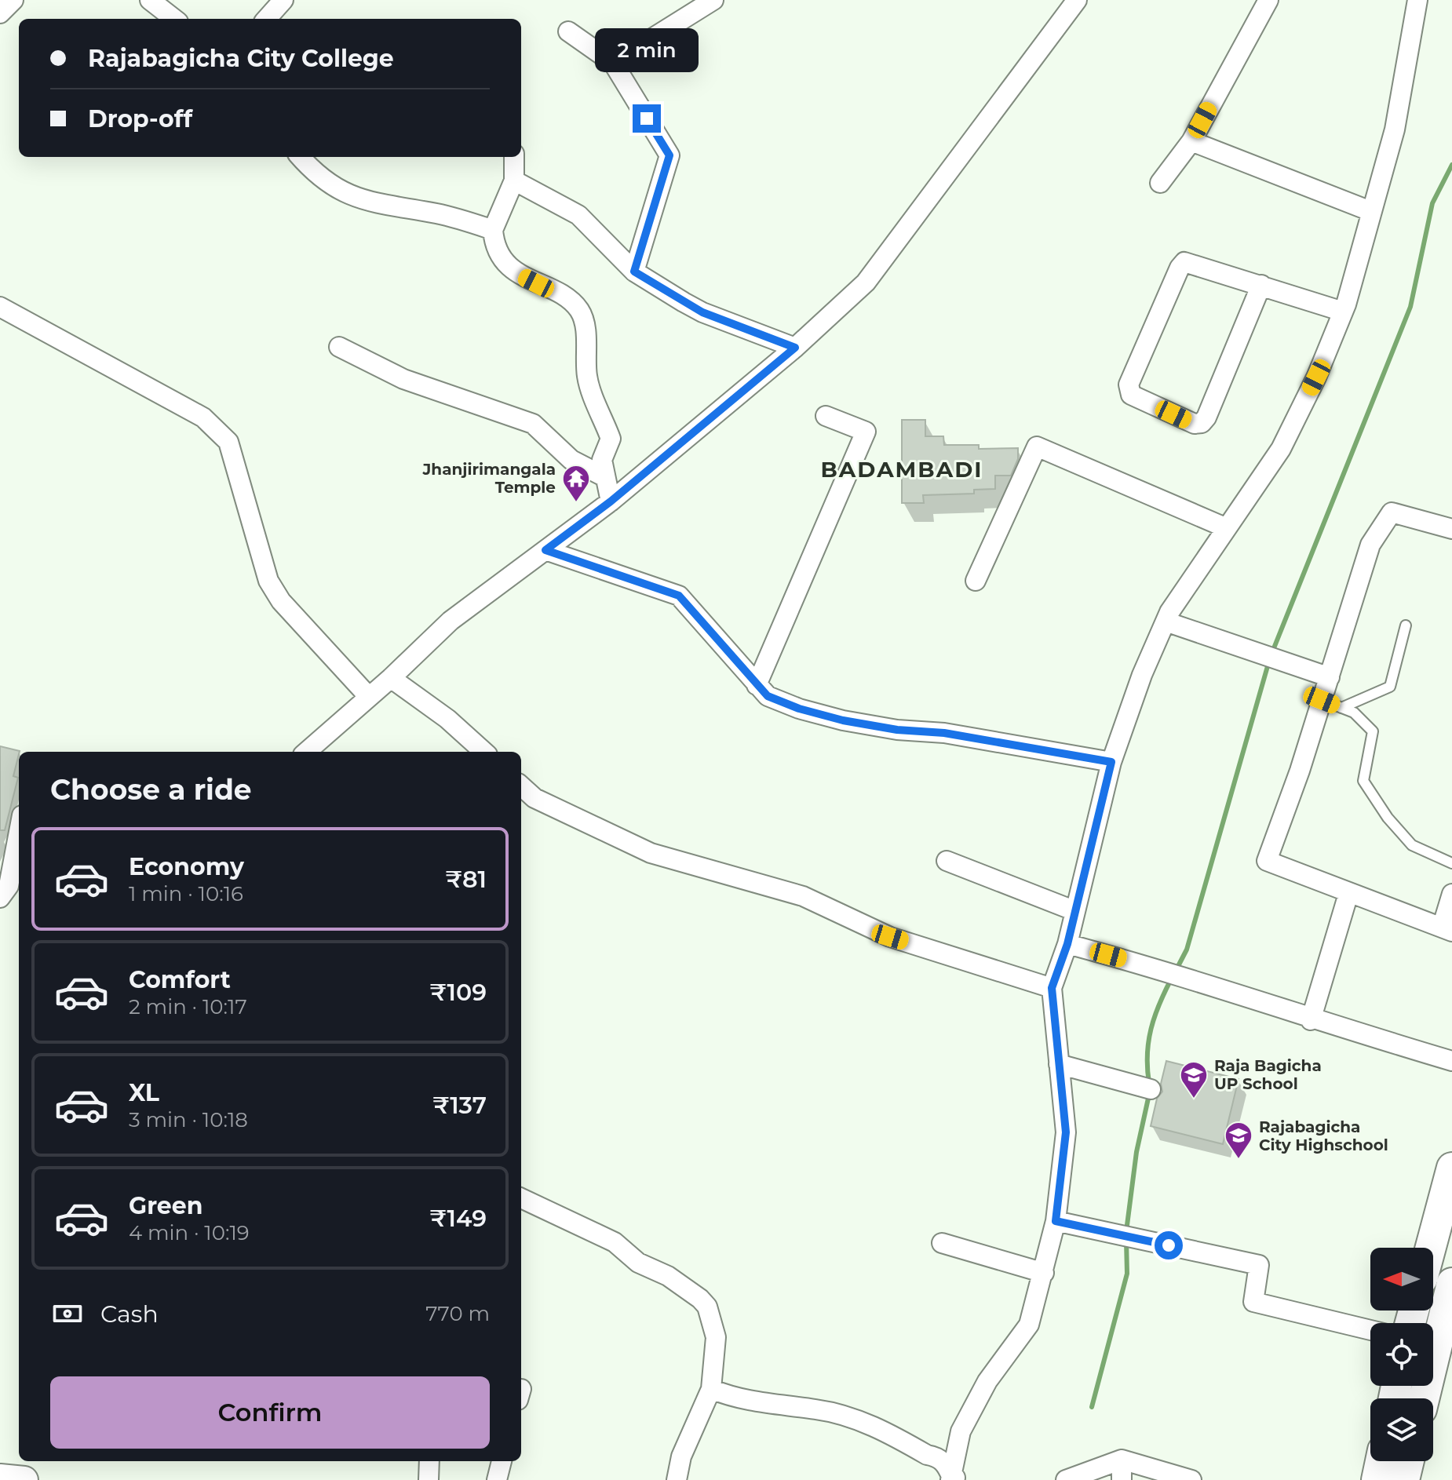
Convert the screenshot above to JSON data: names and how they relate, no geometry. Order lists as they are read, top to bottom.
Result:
{
  "districts": ["BADAMBADI"],
  "places": {
    "temple": ["Jhanjirimangala Temple"],
    "school or university": ["Raja Bagicha UP School", "Rajabagicha City Highschool"]
  },
  "north": "left",
  "page": {
    "banner": ["Rajabagicha City College", "Drop-off"],
    "bubble": "2 min",
    "heading": "Choose a ride",
    "list": [
      {
        "name": "Economy",
        "note": "1 min · 10:16",
        "value": "₹81"
      },
      {
        "name": "Comfort",
        "note": "2 min · 10:17",
        "value": "₹109"
      },
      {
        "name": "XL",
        "note": "3 min · 10:18",
        "value": "₹137"
      },
      {
        "name": "Green",
        "note": "4 min · 10:19",
        "value": "₹149"
      }
    ],
    "pay": ["Cash", "770 m"],
    "buttons": "Confirm"
  }
}
